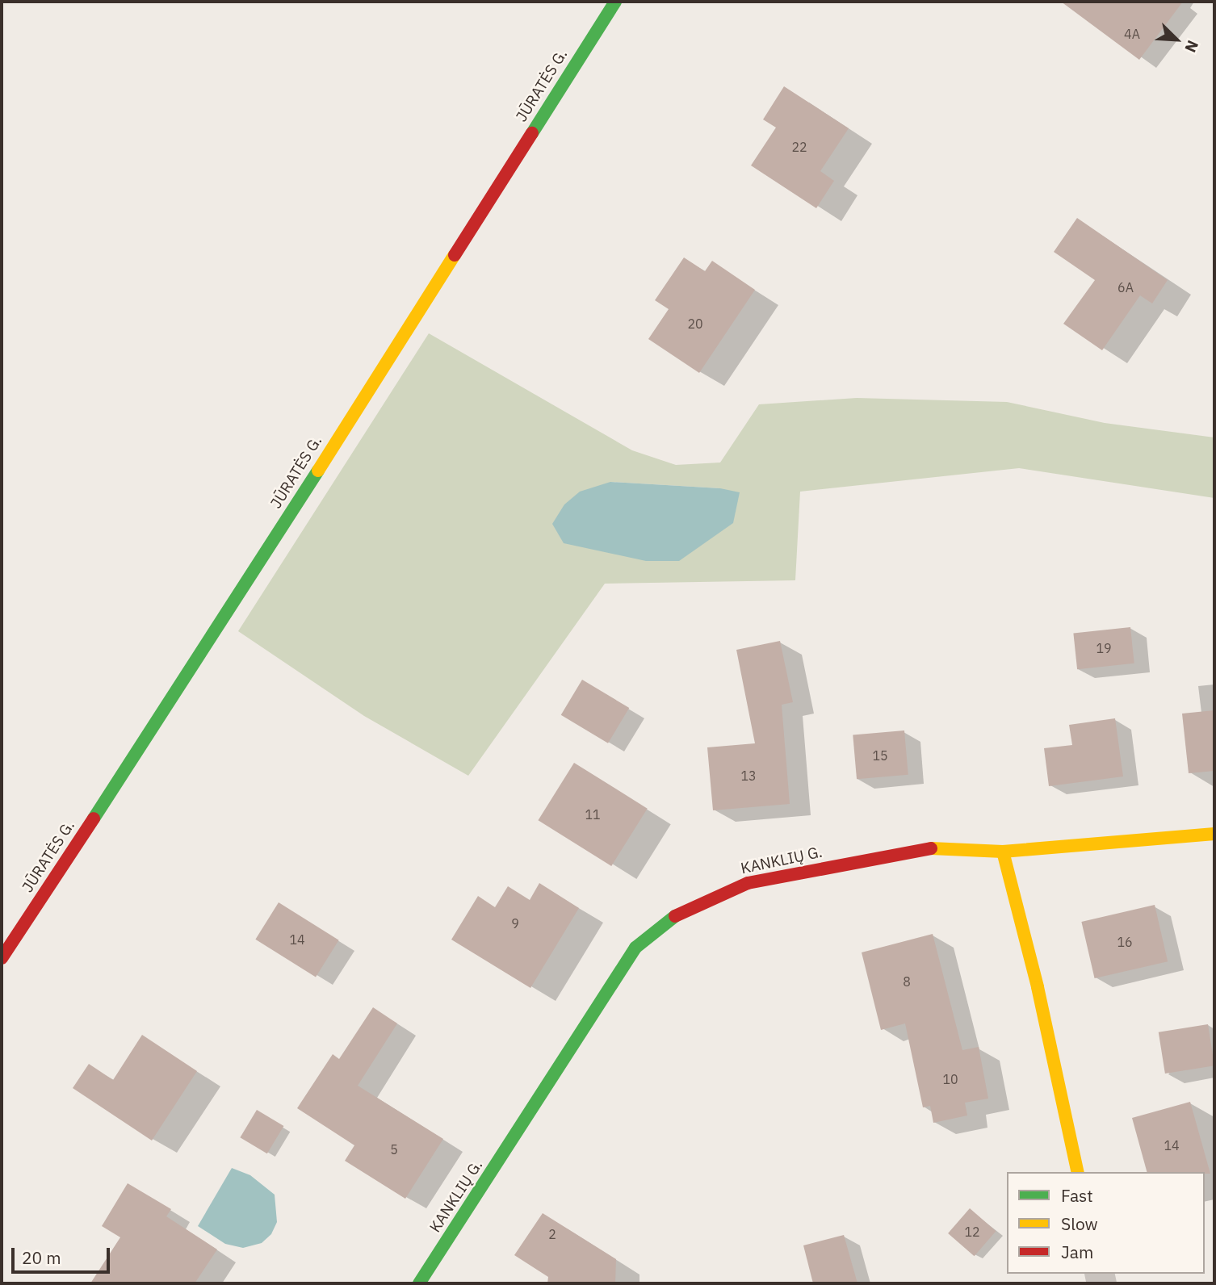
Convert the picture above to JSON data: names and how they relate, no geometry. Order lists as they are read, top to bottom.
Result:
{
  "streets": {
    "street": ["JŪRATĖS G.", "KANKLIŲ G."]
  },
  "house_numbers": [
    "4A",
    "22",
    "6A",
    "20",
    "19",
    "15",
    "13",
    "11",
    "9",
    "14",
    "16",
    "8",
    "10",
    "14",
    "5",
    "12",
    "2"
  ],
  "legend": ["Fast", "Slow", "Jam"],
  "scale_bar": "20 m",
  "north": "bottom right"
}
